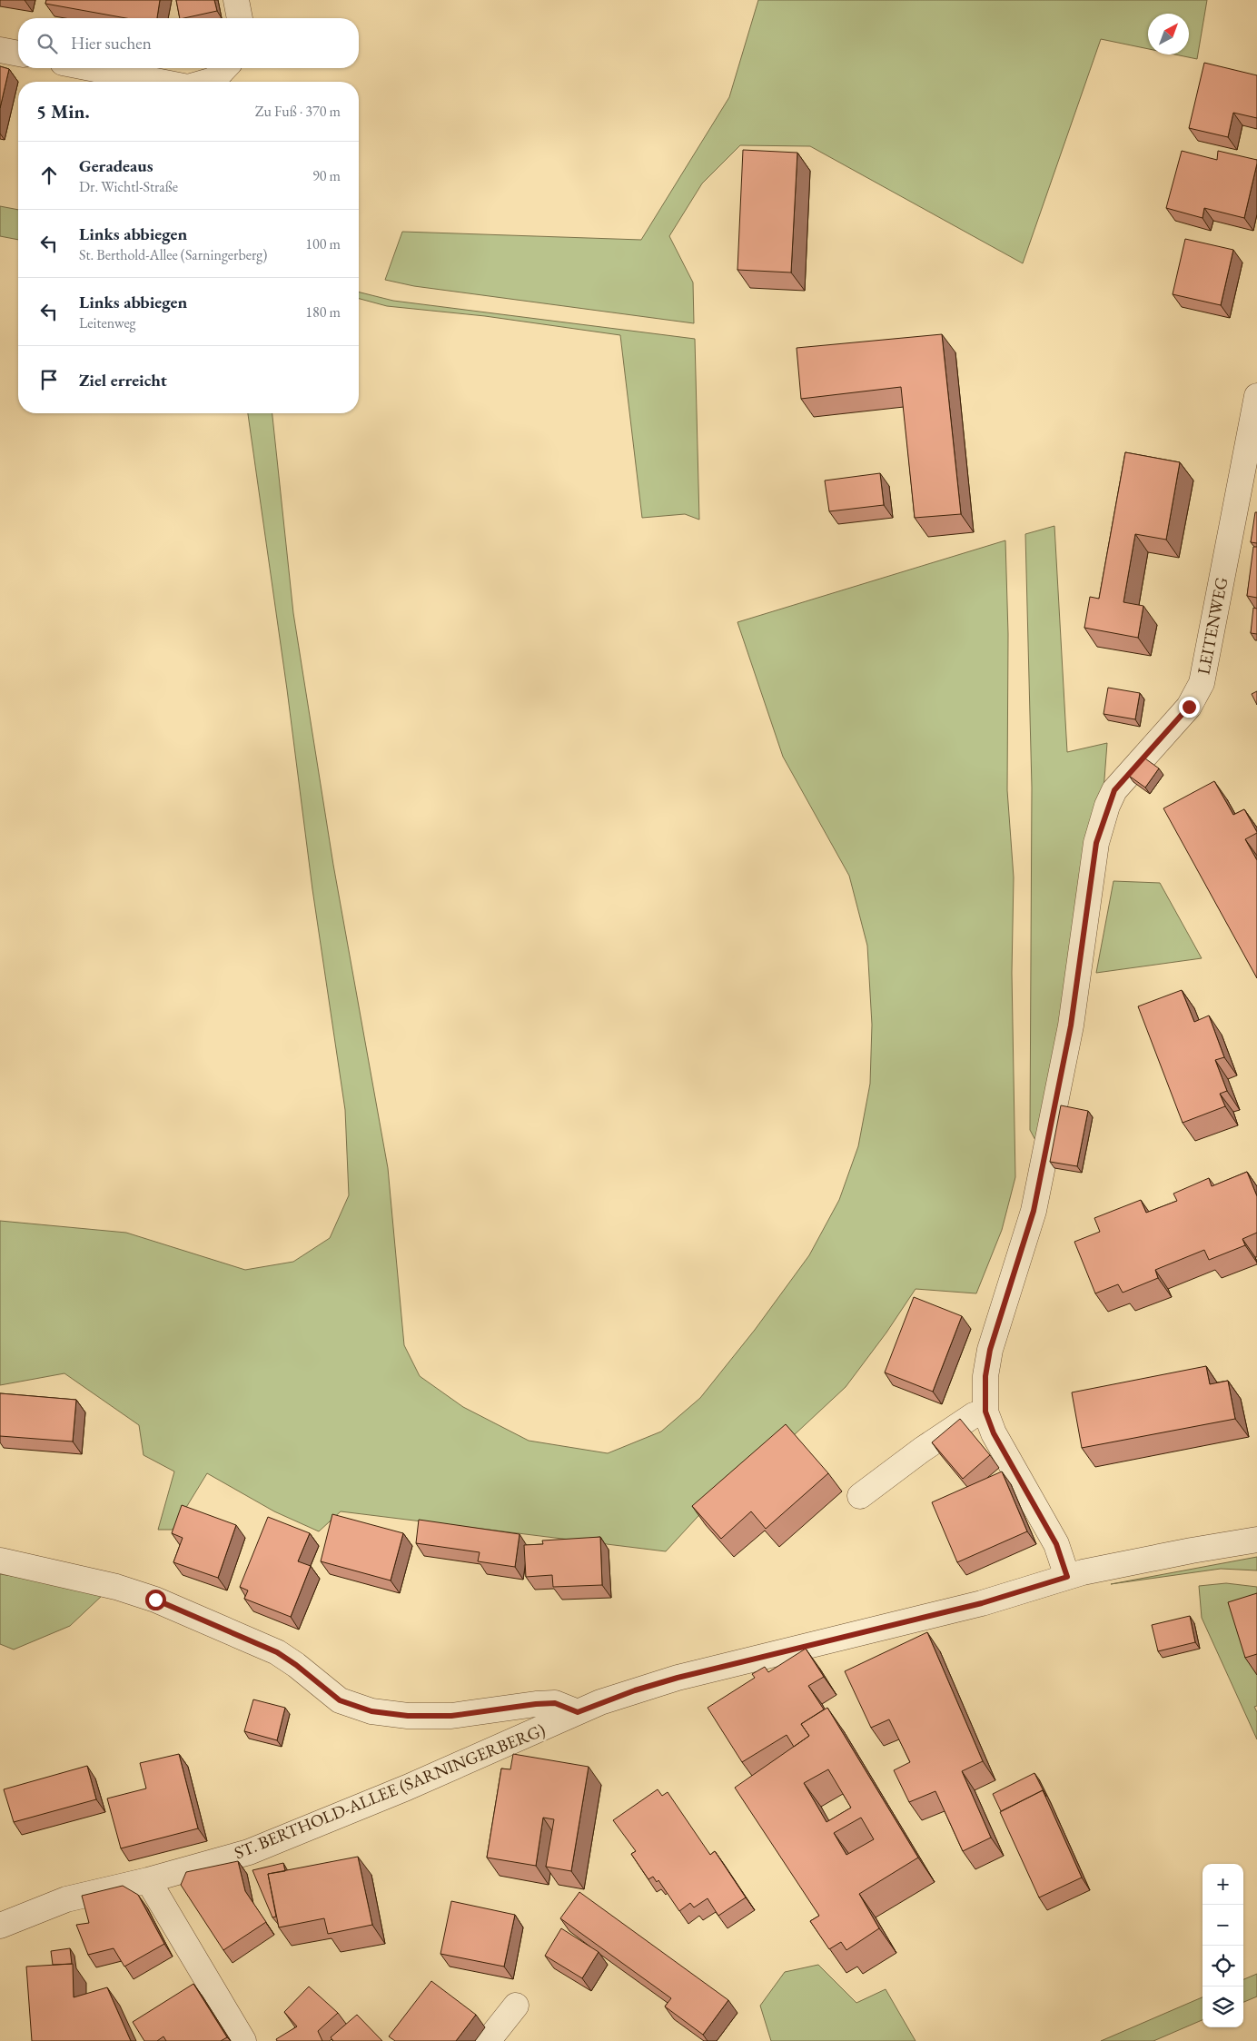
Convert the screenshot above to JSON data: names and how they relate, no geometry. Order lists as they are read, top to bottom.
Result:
{
  "streets": {
    "street": ["LEITENWEG", "ST. BERTHOLD-ALLEE (SARNINGERBERG)"]
  },
  "crossings": [
    ["LEITENWEG", "ST. BERTHOLD-ALLEE (SARNINGERBERG)"]
  ],
  "north": "top right",
  "page": {
    "search": "Hier suchen",
    "heading": ["5 Min.", "Zu Fuß · 370 m"],
    "list": [
      ["Geradeaus", "Dr. Wichtl-Straße", "90 m"],
      ["Links abbiegen", "St. Berthold-Allee (Sarningerberg)", "100 m"],
      ["Links abbiegen", "Leitenweg", "180 m"],
      "Ziel erreicht"
    ],
    "map_buttons": ["+", "−"]
  }
}
